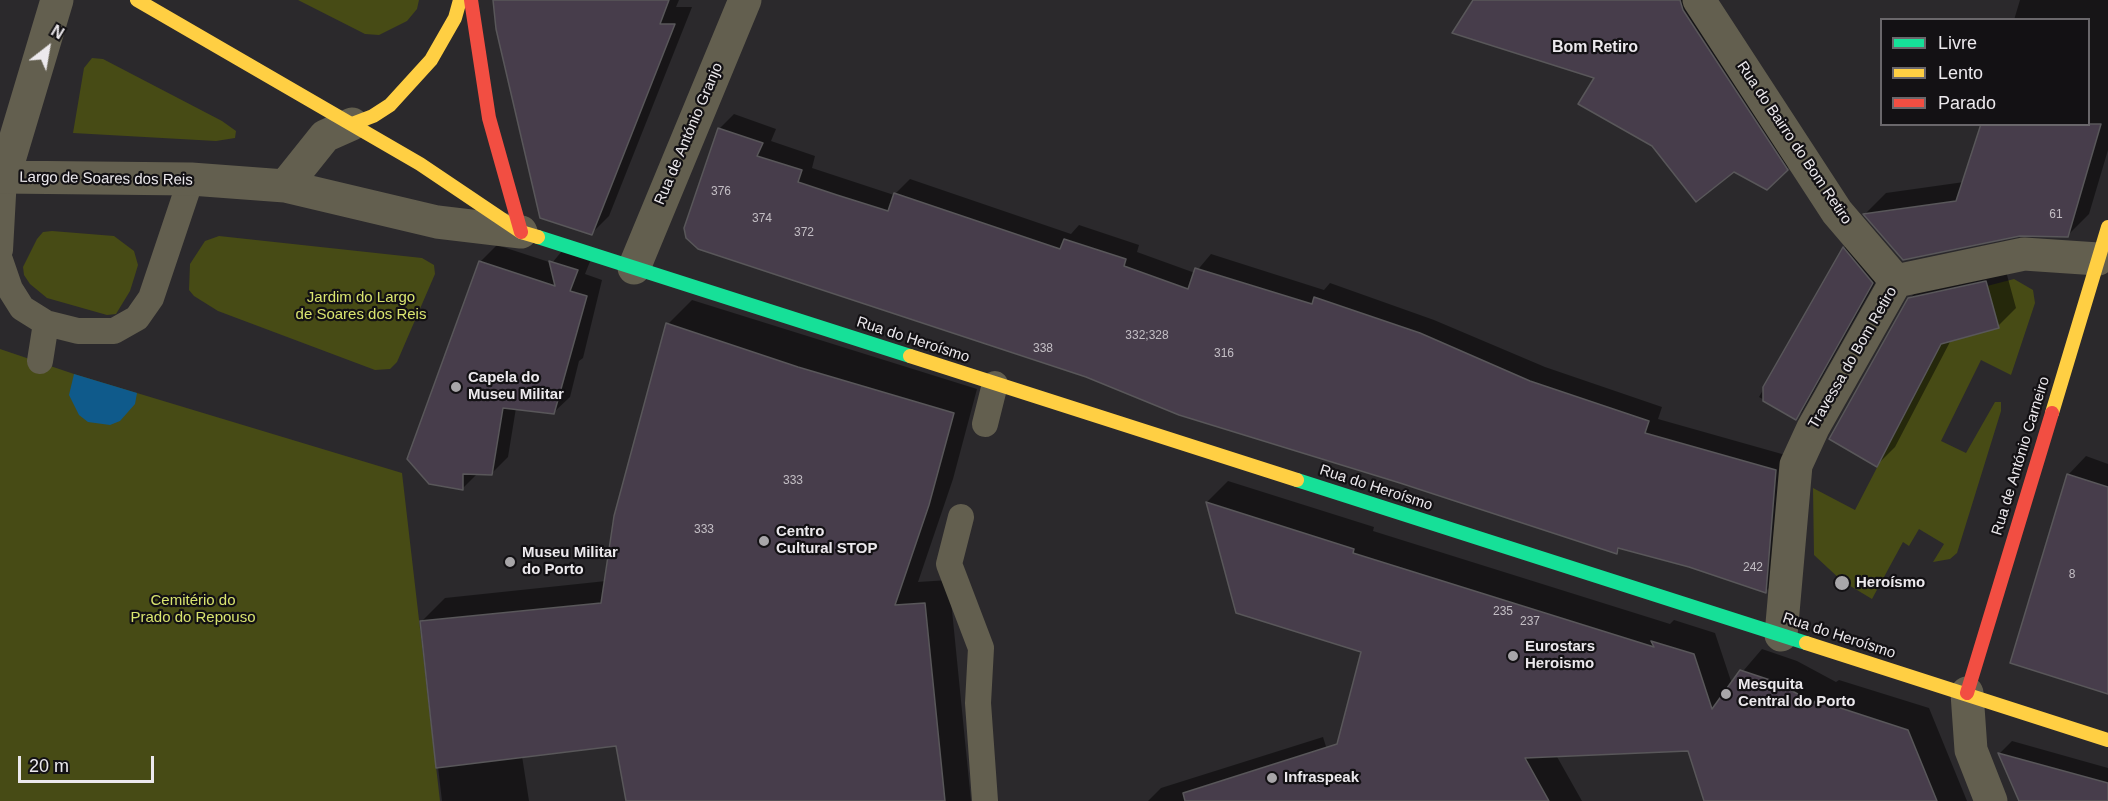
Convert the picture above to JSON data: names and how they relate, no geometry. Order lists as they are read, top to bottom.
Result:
{
  "streets": {
    "main road": ["Largo de Soares dos Reis", "Rua do Heroísmo", "Rua de António Carneiro"],
    "street": ["Rua de António Granjo", "Rua do Bairro do Bom Retiro", "Travessa do Bom Retiro"]
  },
  "crossings": [
    ["Rua de António Granjo", "Largo de Soares dos Reis"],
    ["Rua de António Granjo", "Rua do Heroísmo"],
    ["Rua do Bairro do Bom Retiro", "Travessa do Bom Retiro"],
    ["Largo de Soares dos Reis", "Rua do Heroísmo"],
    ["Rua do Heroísmo", "Travessa do Bom Retiro"],
    ["Rua do Heroísmo", "Rua de António Carneiro"],
    ["Travessa do Bom Retiro", "Rua de António Carneiro"]
  ],
  "districts": ["Bom Retiro"],
  "parks": ["Jardim do Largo de Soares dos Reis", "Cemitério do Prado do Repouso"],
  "places": [
    "Capela do Museu Militar",
    "Centro Cultural STOP",
    "Museu Militar do Porto",
    "Heroísmo",
    "Eurostars Heroismo",
    "Mesquita Central do Porto",
    "Infraspeak"
  ],
  "house_numbers": [
    "376",
    "61",
    "374",
    "372",
    "332;328",
    "338",
    "316",
    "333",
    "333",
    "242",
    "8",
    "235",
    "237"
  ],
  "legend": ["Livre", "Lento", "Parado"],
  "scale_bar": "20 m",
  "north": "top right"
}
